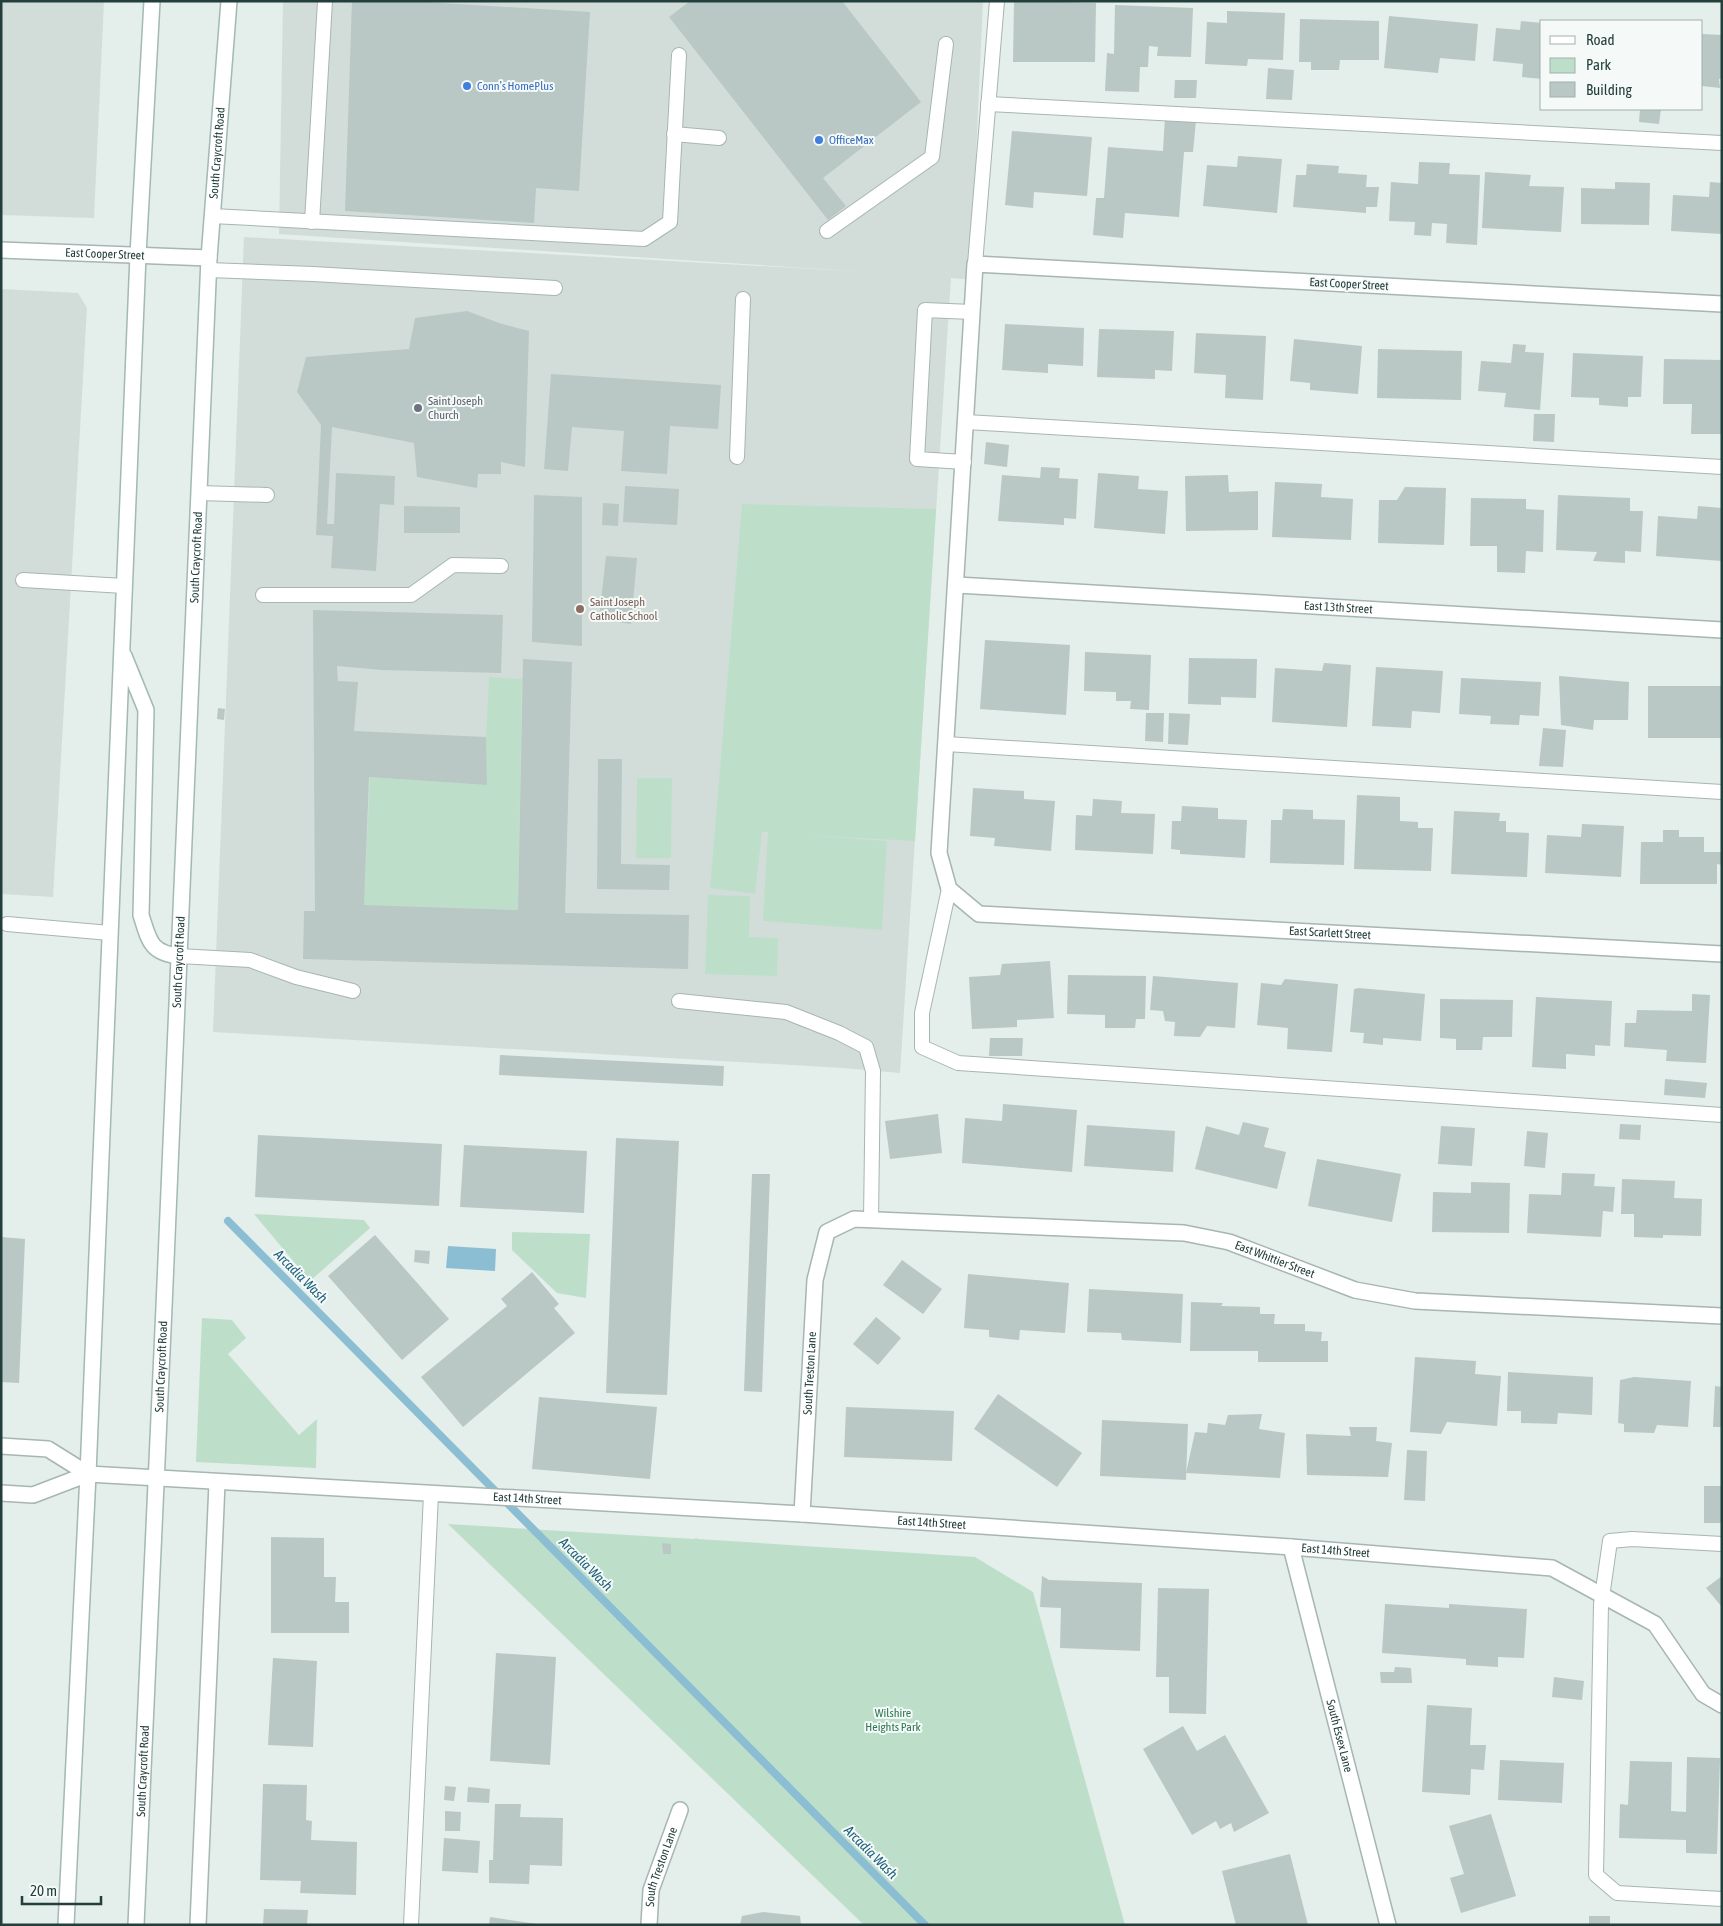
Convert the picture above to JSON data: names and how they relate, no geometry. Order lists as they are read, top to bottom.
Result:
{
  "streets": {
    "street": [
      "South Craycroft Road",
      "East Cooper Street",
      "East 13th Street",
      "East Scarlett Street",
      "East Whittier Street",
      "South Treston Lane",
      "East 14th Street",
      "South Essex Lane"
    ]
  },
  "crossings": [
    ["South Craycroft Road", "East Cooper Street"],
    ["South Craycroft Road", "East 14th Street"],
    ["East Whittier Street", "South Treston Lane"],
    ["South Treston Lane", "East 14th Street"],
    ["East 14th Street", "South Essex Lane"]
  ],
  "water": ["Arcadia Wash"],
  "parks": ["Wilshire Heights Park"],
  "places": [
    "Conn’s HomePlus",
    "OfficeMax",
    "Saint Joseph Church",
    "Saint Joseph Catholic School"
  ],
  "legend": ["Road", "Park", "Building"],
  "scale_bar": "20 m"
}
